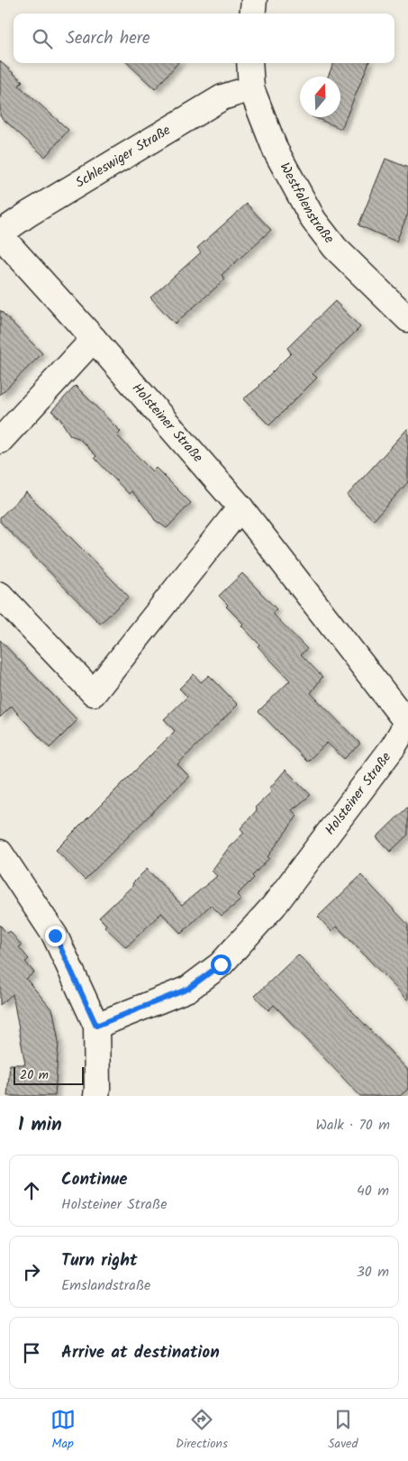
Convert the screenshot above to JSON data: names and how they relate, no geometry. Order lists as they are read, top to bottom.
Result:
{
  "streets": {
    "street": ["Schleswiger Straße", "Westfalenstraße", "Holsteiner Straße"]
  },
  "crossings": [
    ["Schleswiger Straße", "Westfalenstraße"],
    ["Schleswiger Straße", "Holsteiner Straße"]
  ],
  "scale_bar": "20 m",
  "north": "top",
  "page": {
    "search": "Search here",
    "scale": "20 m",
    "heading": ["1 min", "Walk · 70 m"],
    "list": [
      ["Continue", "Holsteiner Straße", "40 m"],
      ["Turn right", "Emslandstraße", "30 m"],
      "Arrive at destination"
    ],
    "nav": ["Map", "Directions", "Saved"]
  }
}
